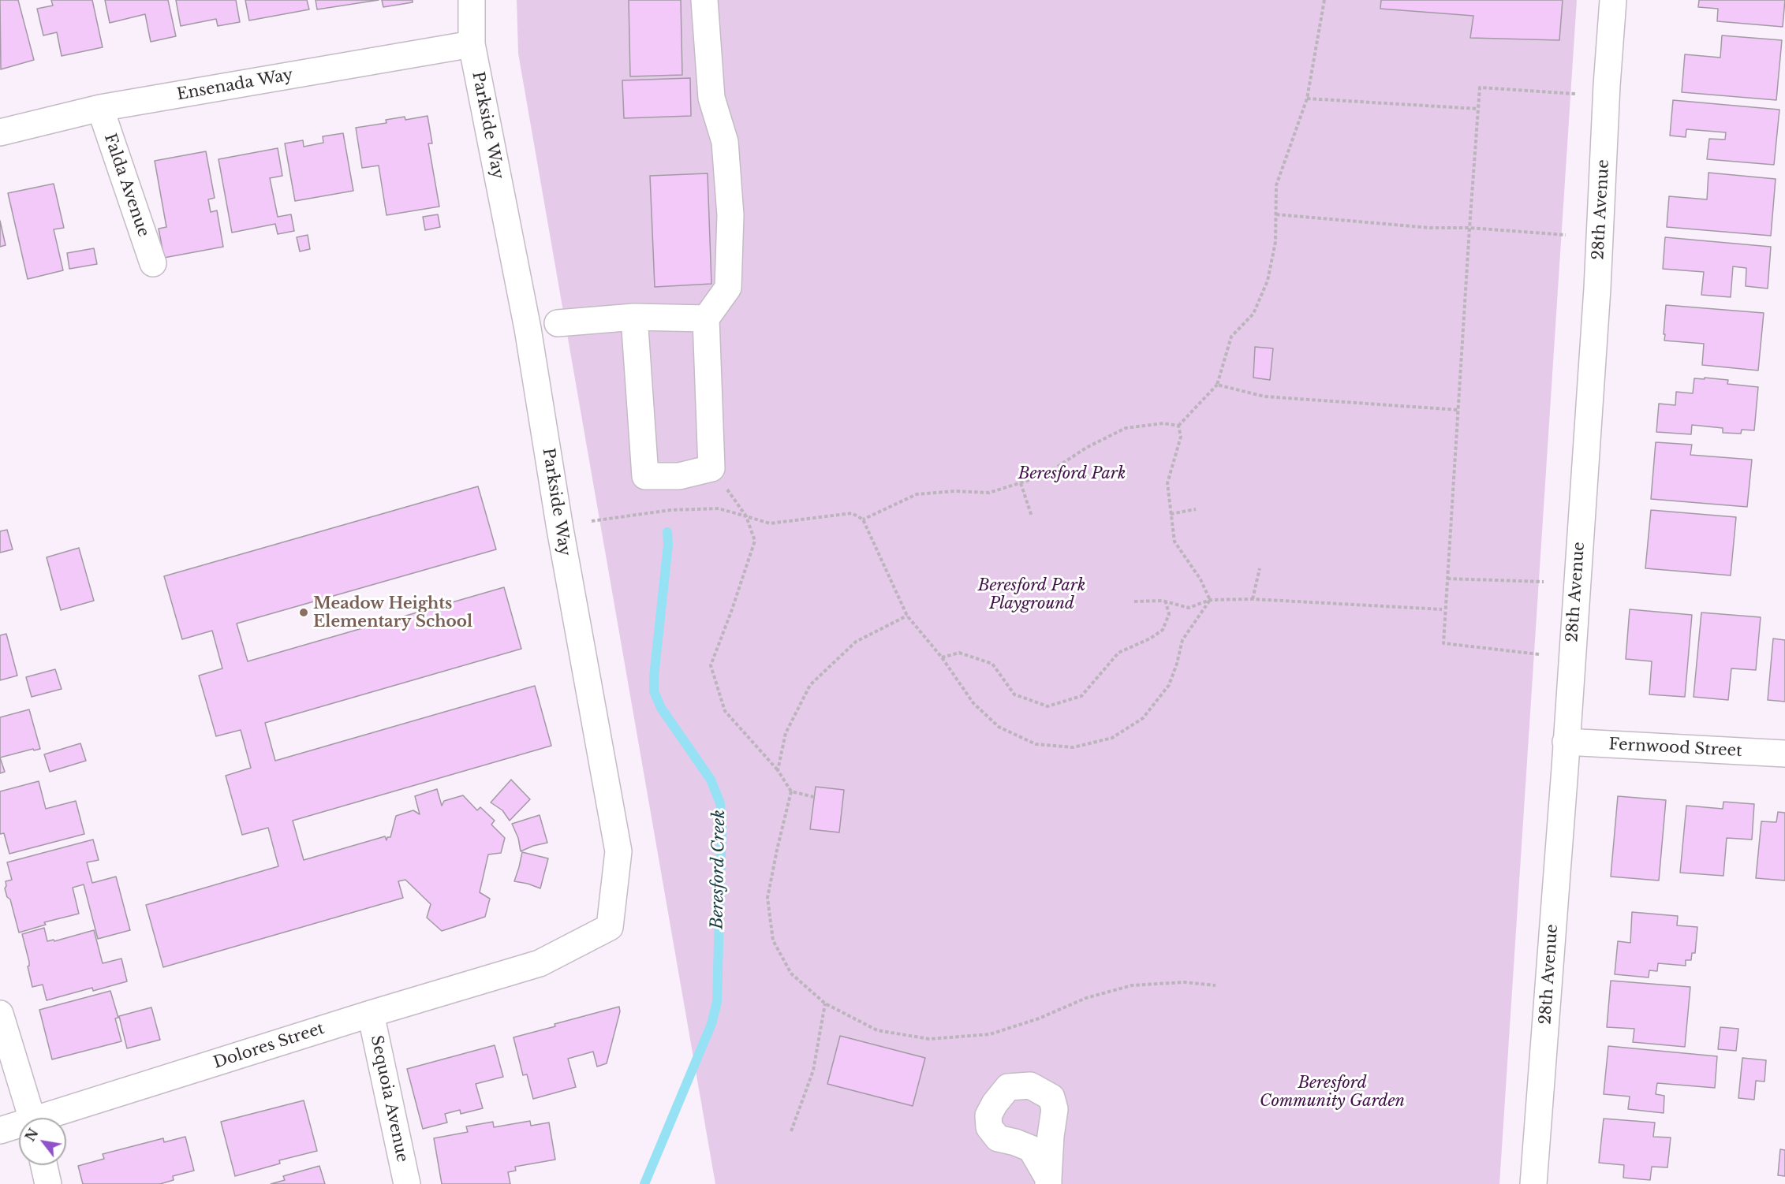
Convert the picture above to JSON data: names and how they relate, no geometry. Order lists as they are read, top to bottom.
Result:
{
  "streets": {
    "street": [
      "Ensenada Way",
      "Parkside Way",
      "Falda Avenue",
      "28th Avenue",
      "Fernwood Street",
      "Dolores Street",
      "Sequoia Avenue"
    ]
  },
  "crossings": [
    ["Ensenada Way", "Parkside Way"],
    ["Ensenada Way", "Falda Avenue"],
    ["Parkside Way", "Dolores Street"],
    ["28th Avenue", "Fernwood Street"],
    ["Dolores Street", "Sequoia Avenue"]
  ],
  "water": ["Beresford Creek"],
  "parks": ["Beresford Park", "Beresford Park Playground", "Beresford Community Garden"],
  "places": ["Meadow Heights Elementary School"],
  "north": "top left"
}
